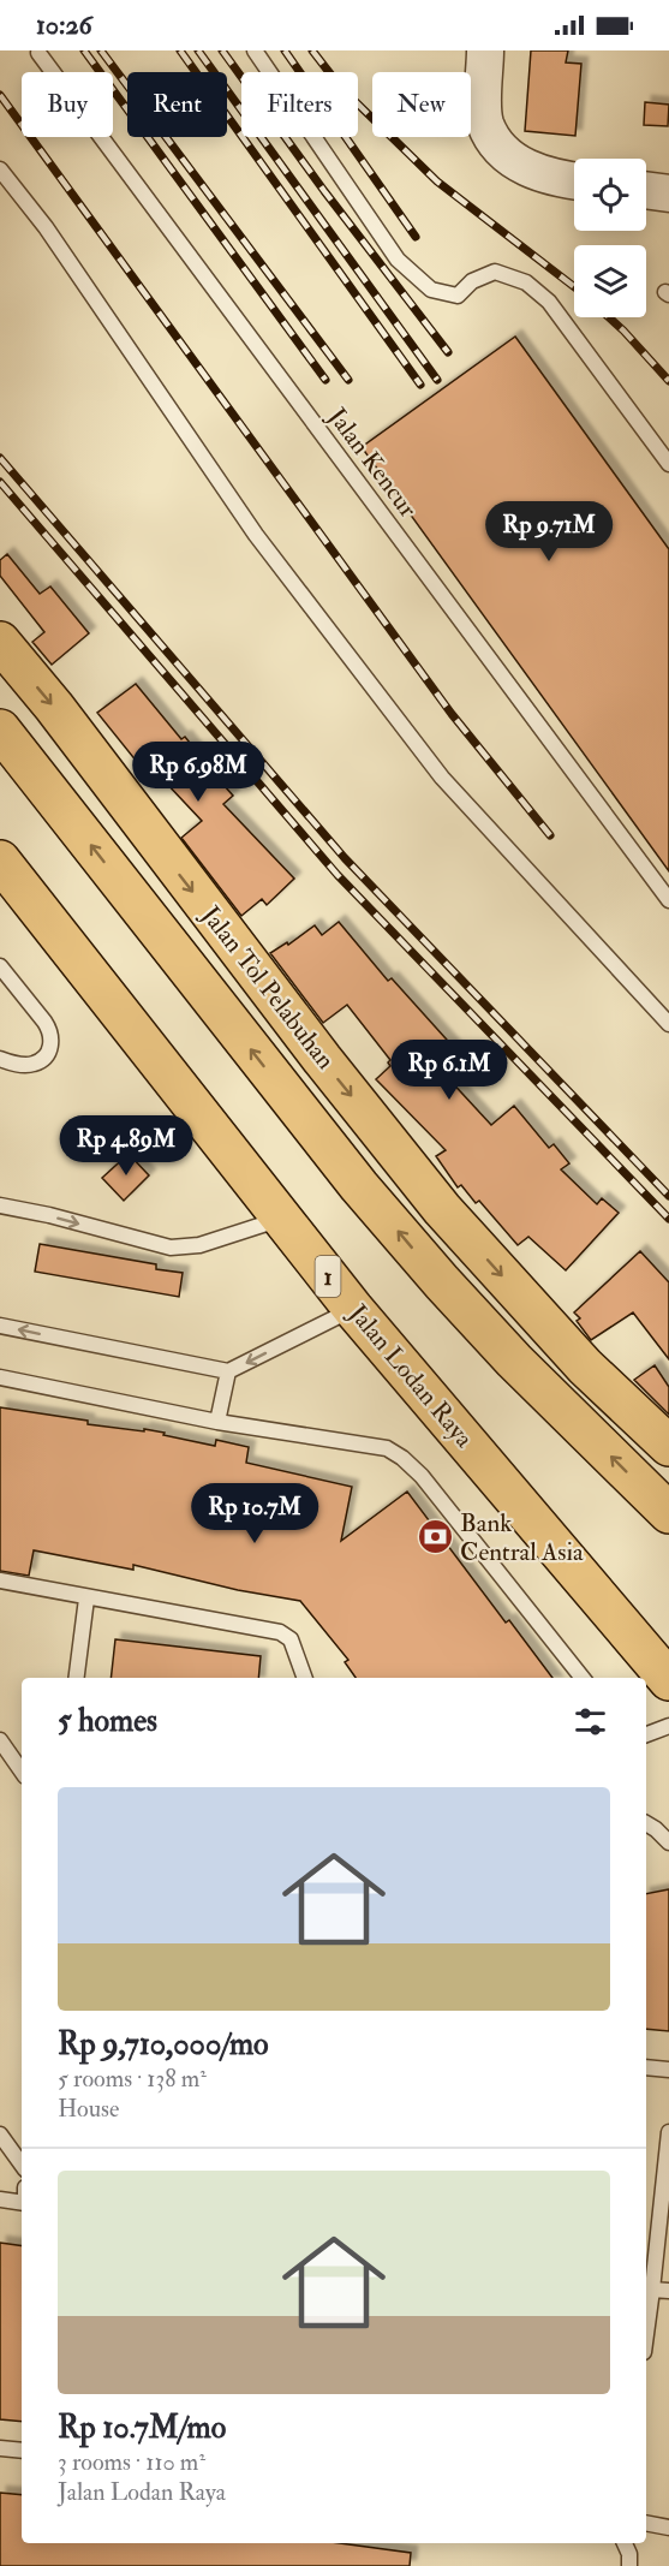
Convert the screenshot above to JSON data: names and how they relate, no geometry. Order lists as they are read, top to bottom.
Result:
{
  "streets": {
    "highway": ["Jalan Tol Pelabuhan", "1", "Jalan Lodan Raya"],
    "lane": ["Jalan Kencur"]
  },
  "places": {
    "bank": ["Bank Central Asia"]
  },
  "page": {
    "status": "10:26",
    "chip": [
      "Buy",
      "Rent",
      "Filters",
      "New"
    ],
    "price": [
      "Rp 9.71M",
      "Rp 6.98M",
      "Rp 6.1M",
      "Rp 4.89M",
      "Rp 10.7M"
    ],
    "heading": "5 homes",
    "list": [
      {
        "name": "Rp 9,710,000/mo",
        "note": "5 rooms · 138 m² · House"
      },
      {
        "name": "Rp 10.7M/mo",
        "note": "3 rooms · 110 m² · Jalan Lodan Raya"
      }
    ]
  }
}
